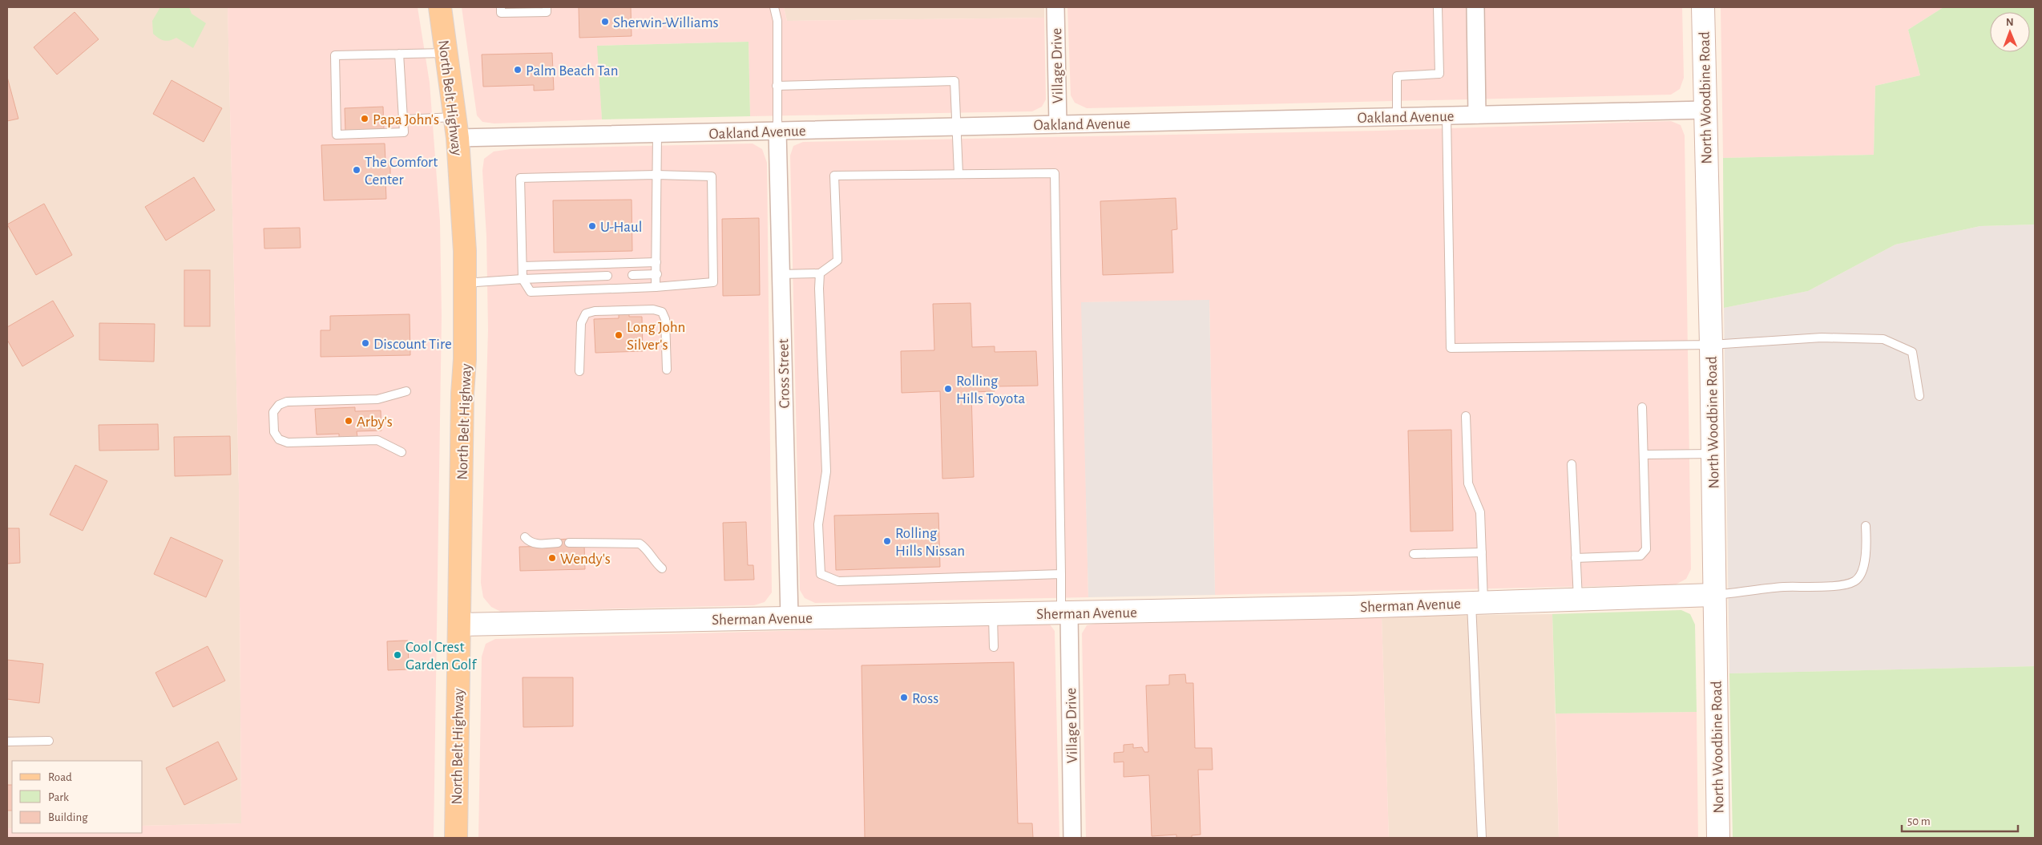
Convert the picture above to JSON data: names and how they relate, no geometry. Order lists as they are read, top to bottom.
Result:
{
  "streets": {
    "main road": ["North Belt Highway"],
    "street": [
      "Village Drive",
      "North Woodbine Road",
      "Oakland Avenue",
      "Cross Street",
      "Sherman Avenue"
    ]
  },
  "crossings": [
    ["Village Drive", "Oakland Avenue"],
    ["Village Drive", "Sherman Avenue"],
    ["North Belt Highway", "Oakland Avenue"],
    ["North Belt Highway", "Sherman Avenue"],
    ["North Woodbine Road", "Oakland Avenue"],
    ["North Woodbine Road", "Sherman Avenue"],
    ["Oakland Avenue", "Cross Street"],
    ["Cross Street", "Sherman Avenue"]
  ],
  "places": [
    "Sherwin-Williams",
    "Palm Beach Tan",
    "Papa John's",
    "The Comfort Center",
    "U-Haul",
    "Long John Silver's",
    "Discount Tire",
    "Rolling Hills Toyota",
    "Arby's",
    "Rolling Hills Nissan",
    "Wendy's",
    "Cool Crest Garden Golf",
    "Ross"
  ],
  "legend": ["Road", "Park", "Building"],
  "scale_bar": "50 m",
  "north": "top"
}
